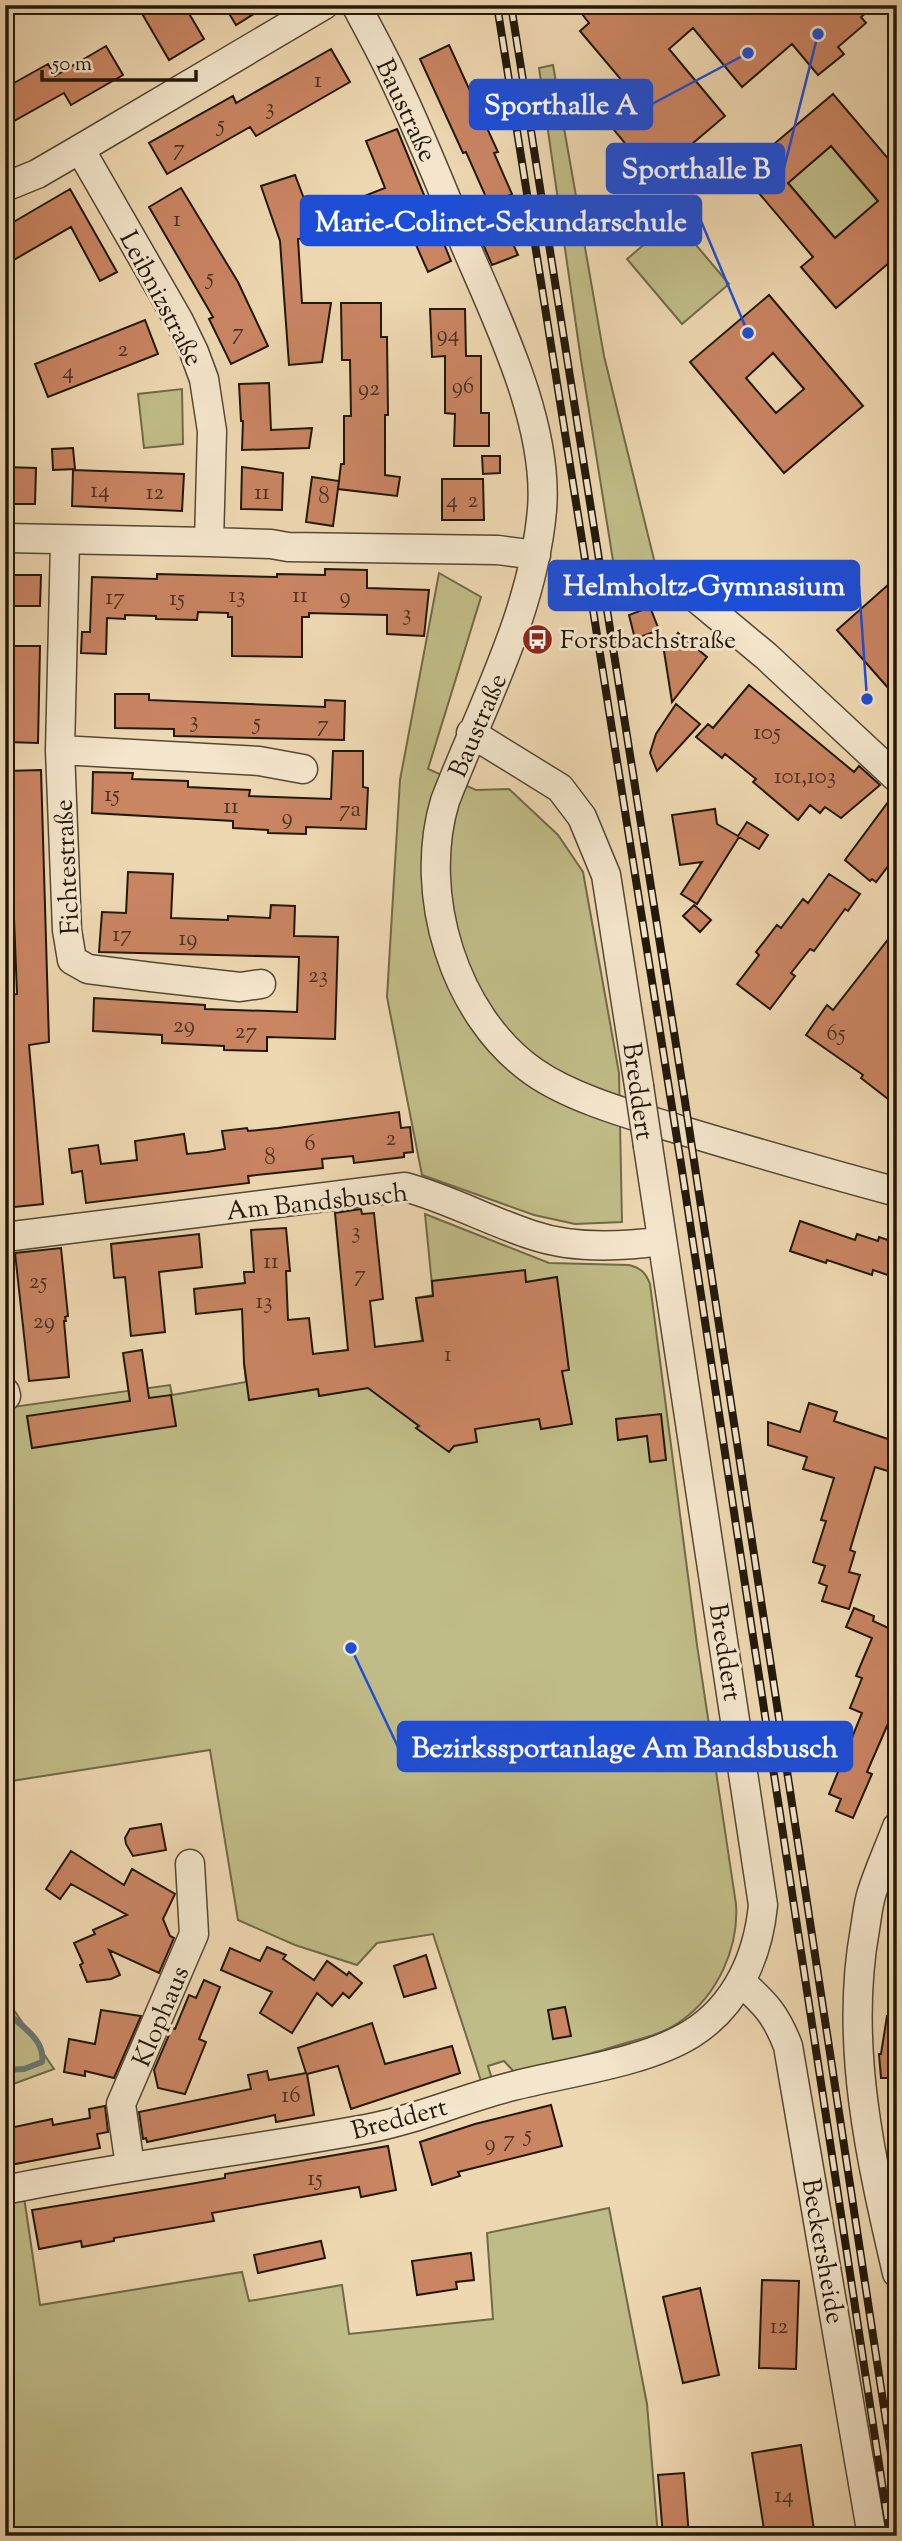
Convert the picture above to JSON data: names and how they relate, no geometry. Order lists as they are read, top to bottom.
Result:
{
  "streets": {
    "street": [
      "Baustraße",
      "Leibnizstraße",
      "Fichtestraße",
      "Breddert",
      "Am Bandsbusch",
      "Klophaus",
      "Beckersheide"
    ]
  },
  "crossings": [
    ["Baustraße", "Breddert"],
    ["Breddert", "Am Bandsbusch"],
    ["Breddert", "Klophaus"],
    ["Breddert", "Beckersheide"]
  ],
  "places": {
    "other": [
      "Sporthalle B",
      "Sporthalle A",
      "Marie-Colinet-Sekundarschule",
      "Helmholtz-Gymnasium",
      "Bezirkssportanlage Am Bandsbusch"
    ],
    "bus stop": ["Forstbachstraße"]
  },
  "house_numbers": [
    "1",
    "3",
    "5",
    "7",
    "1",
    "5",
    "7",
    "94",
    "2",
    "4",
    "96",
    "92",
    "14",
    "12",
    "11",
    "8",
    "4",
    "2",
    "13",
    "11",
    "9",
    "17",
    "15",
    "3",
    "3",
    "5",
    "7",
    "105",
    "101,103",
    "15",
    "11",
    "7a",
    "9",
    "17",
    "19",
    "23",
    "29",
    "27",
    "65",
    "2",
    "6",
    "8",
    "3",
    "11",
    "7",
    "25",
    "13",
    "29",
    "1",
    "16",
    "5",
    "7",
    "9",
    "15",
    "12",
    "14"
  ],
  "scale_bar": "50 m"
}
